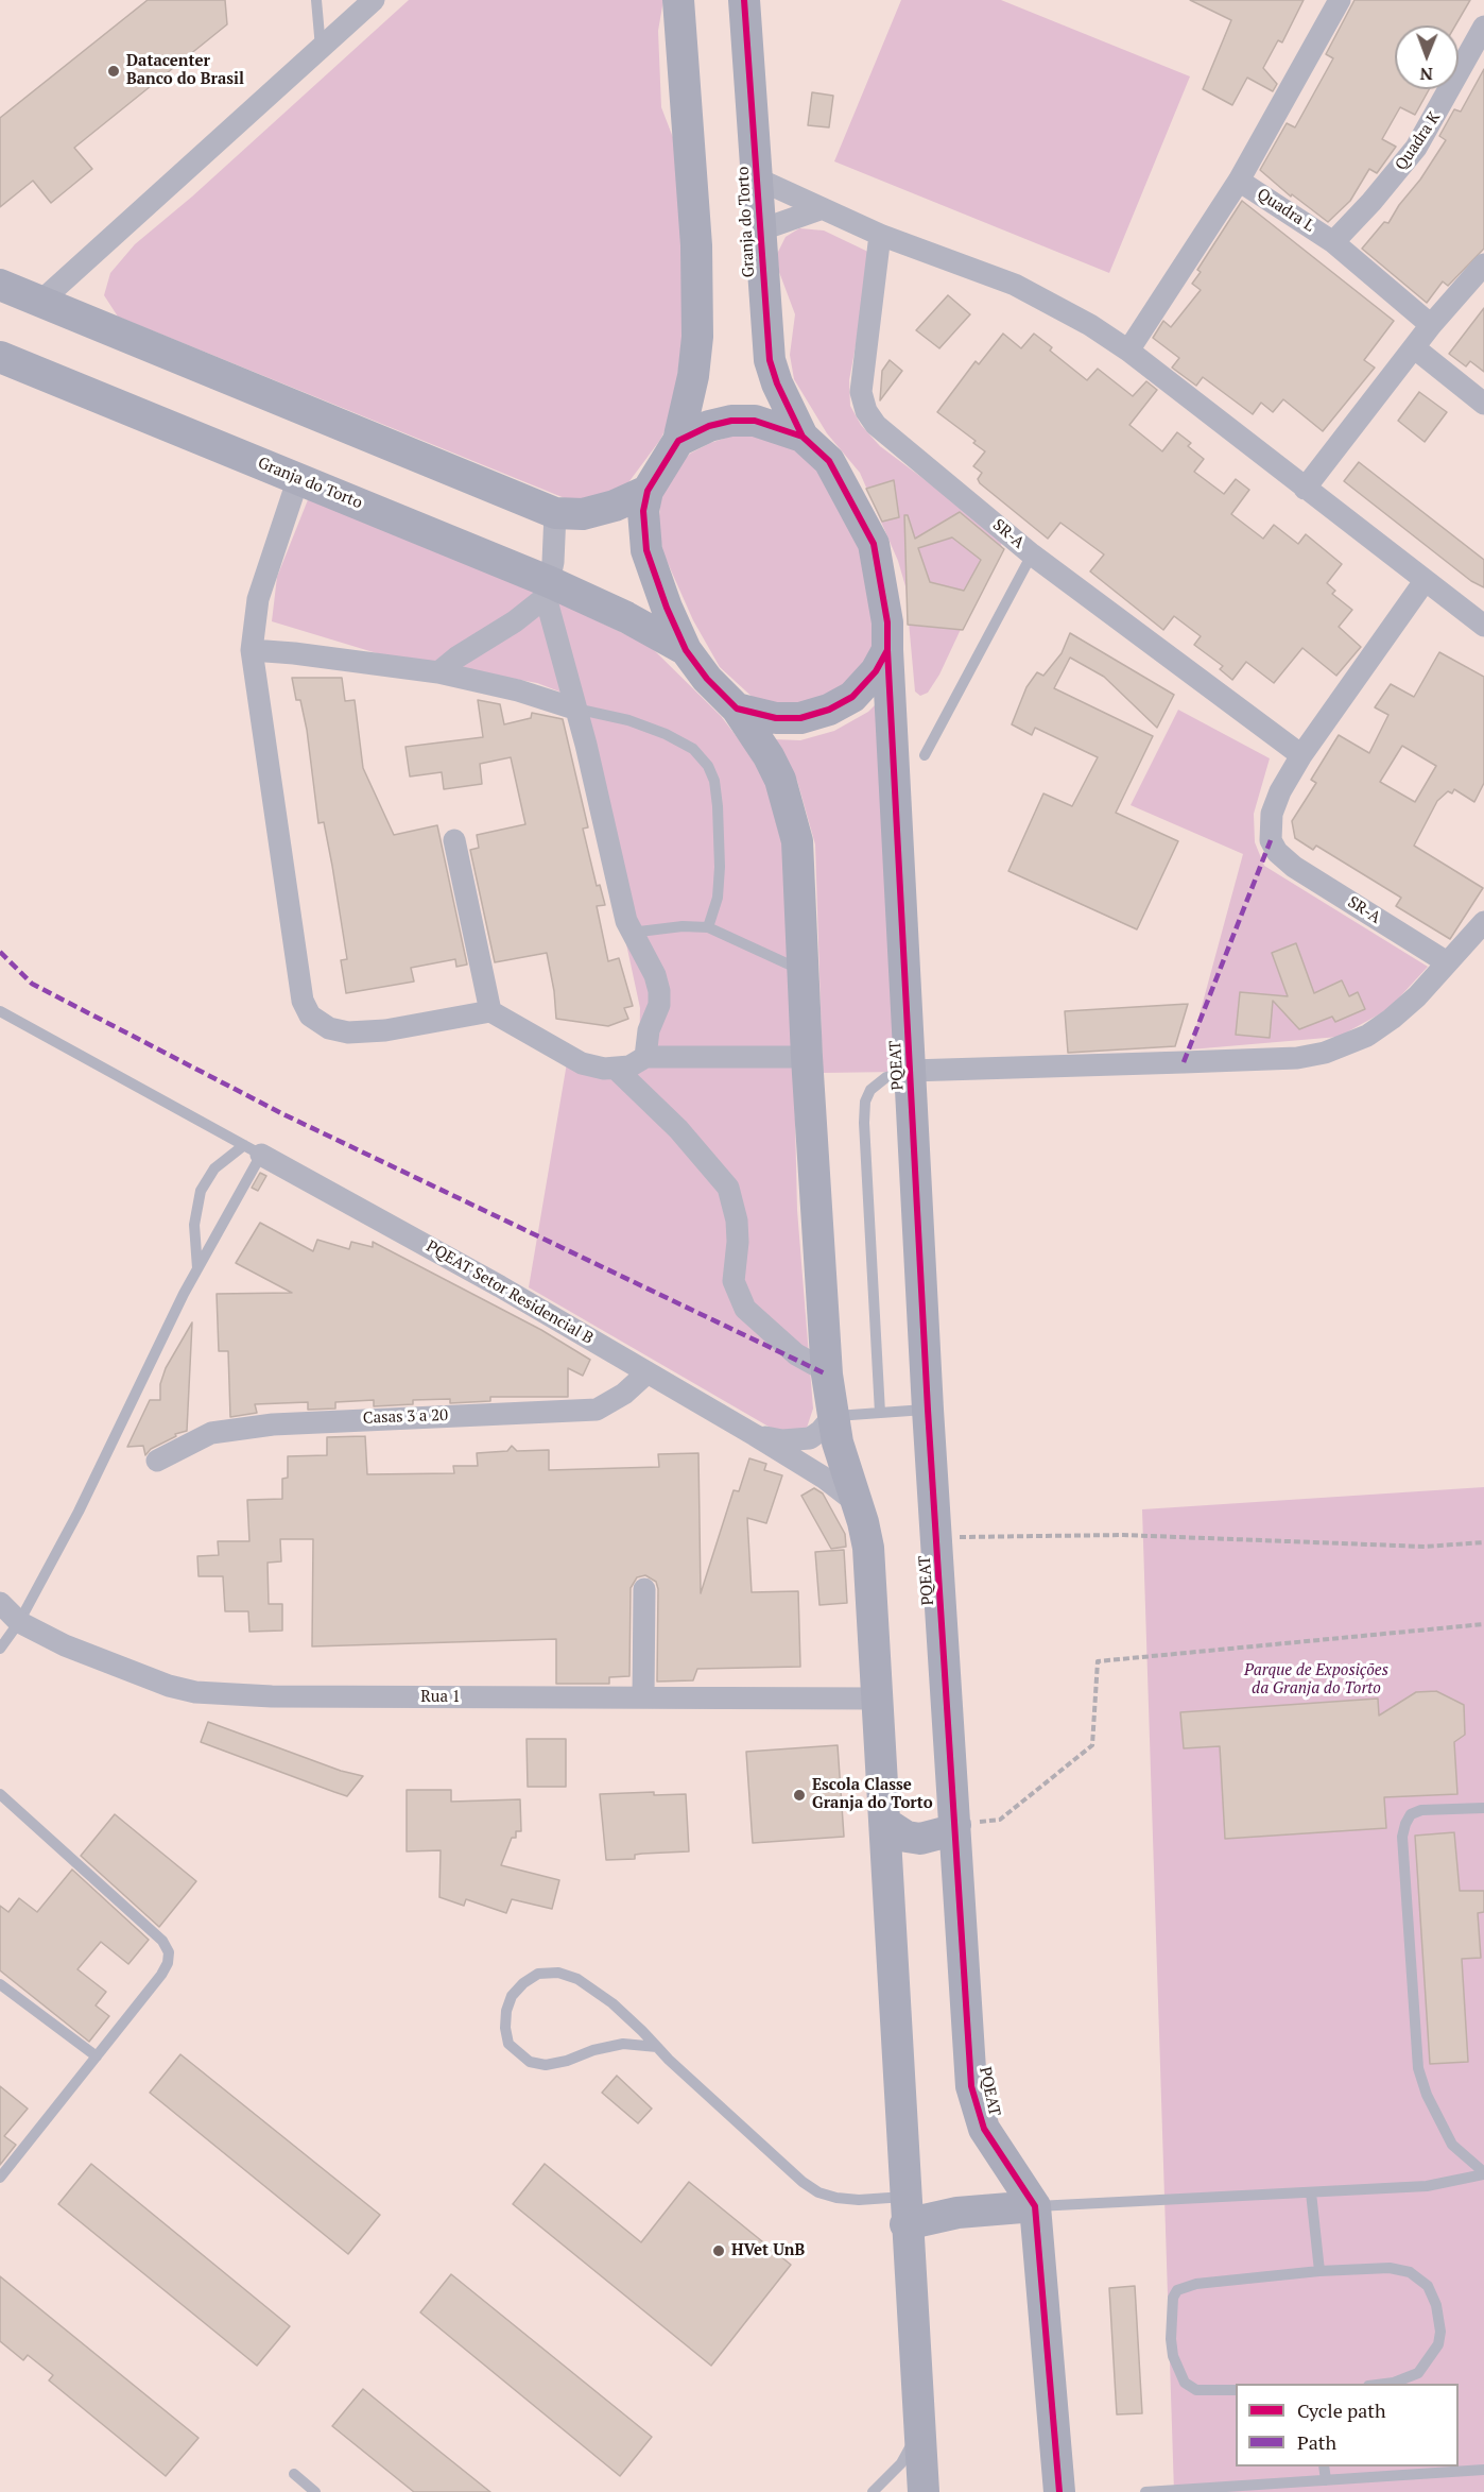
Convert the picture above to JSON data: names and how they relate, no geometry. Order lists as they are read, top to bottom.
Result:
{
  "streets": {
    "street": [
      "Quadra K",
      "Quadra L",
      "Granja do Torto",
      "SR-A",
      "PQEAT",
      "PQEAT Setor Residencial B",
      "Casas 3 a 20",
      "Rua 1"
    ]
  },
  "crossings": [
    ["Quadra K", "Quadra L"],
    ["Granja do Torto", "PQEAT"],
    ["PQEAT Setor Residencial B", "Casas 3 a 20"]
  ],
  "parks": ["Parque de Exposições da Granja do Torto"],
  "places": ["Datacenter Banco do Brasil", "Escola Classe Granja do Torto", "HVet UnB"],
  "legend": ["Cycle path", "Path"],
  "north": "bottom"
}
